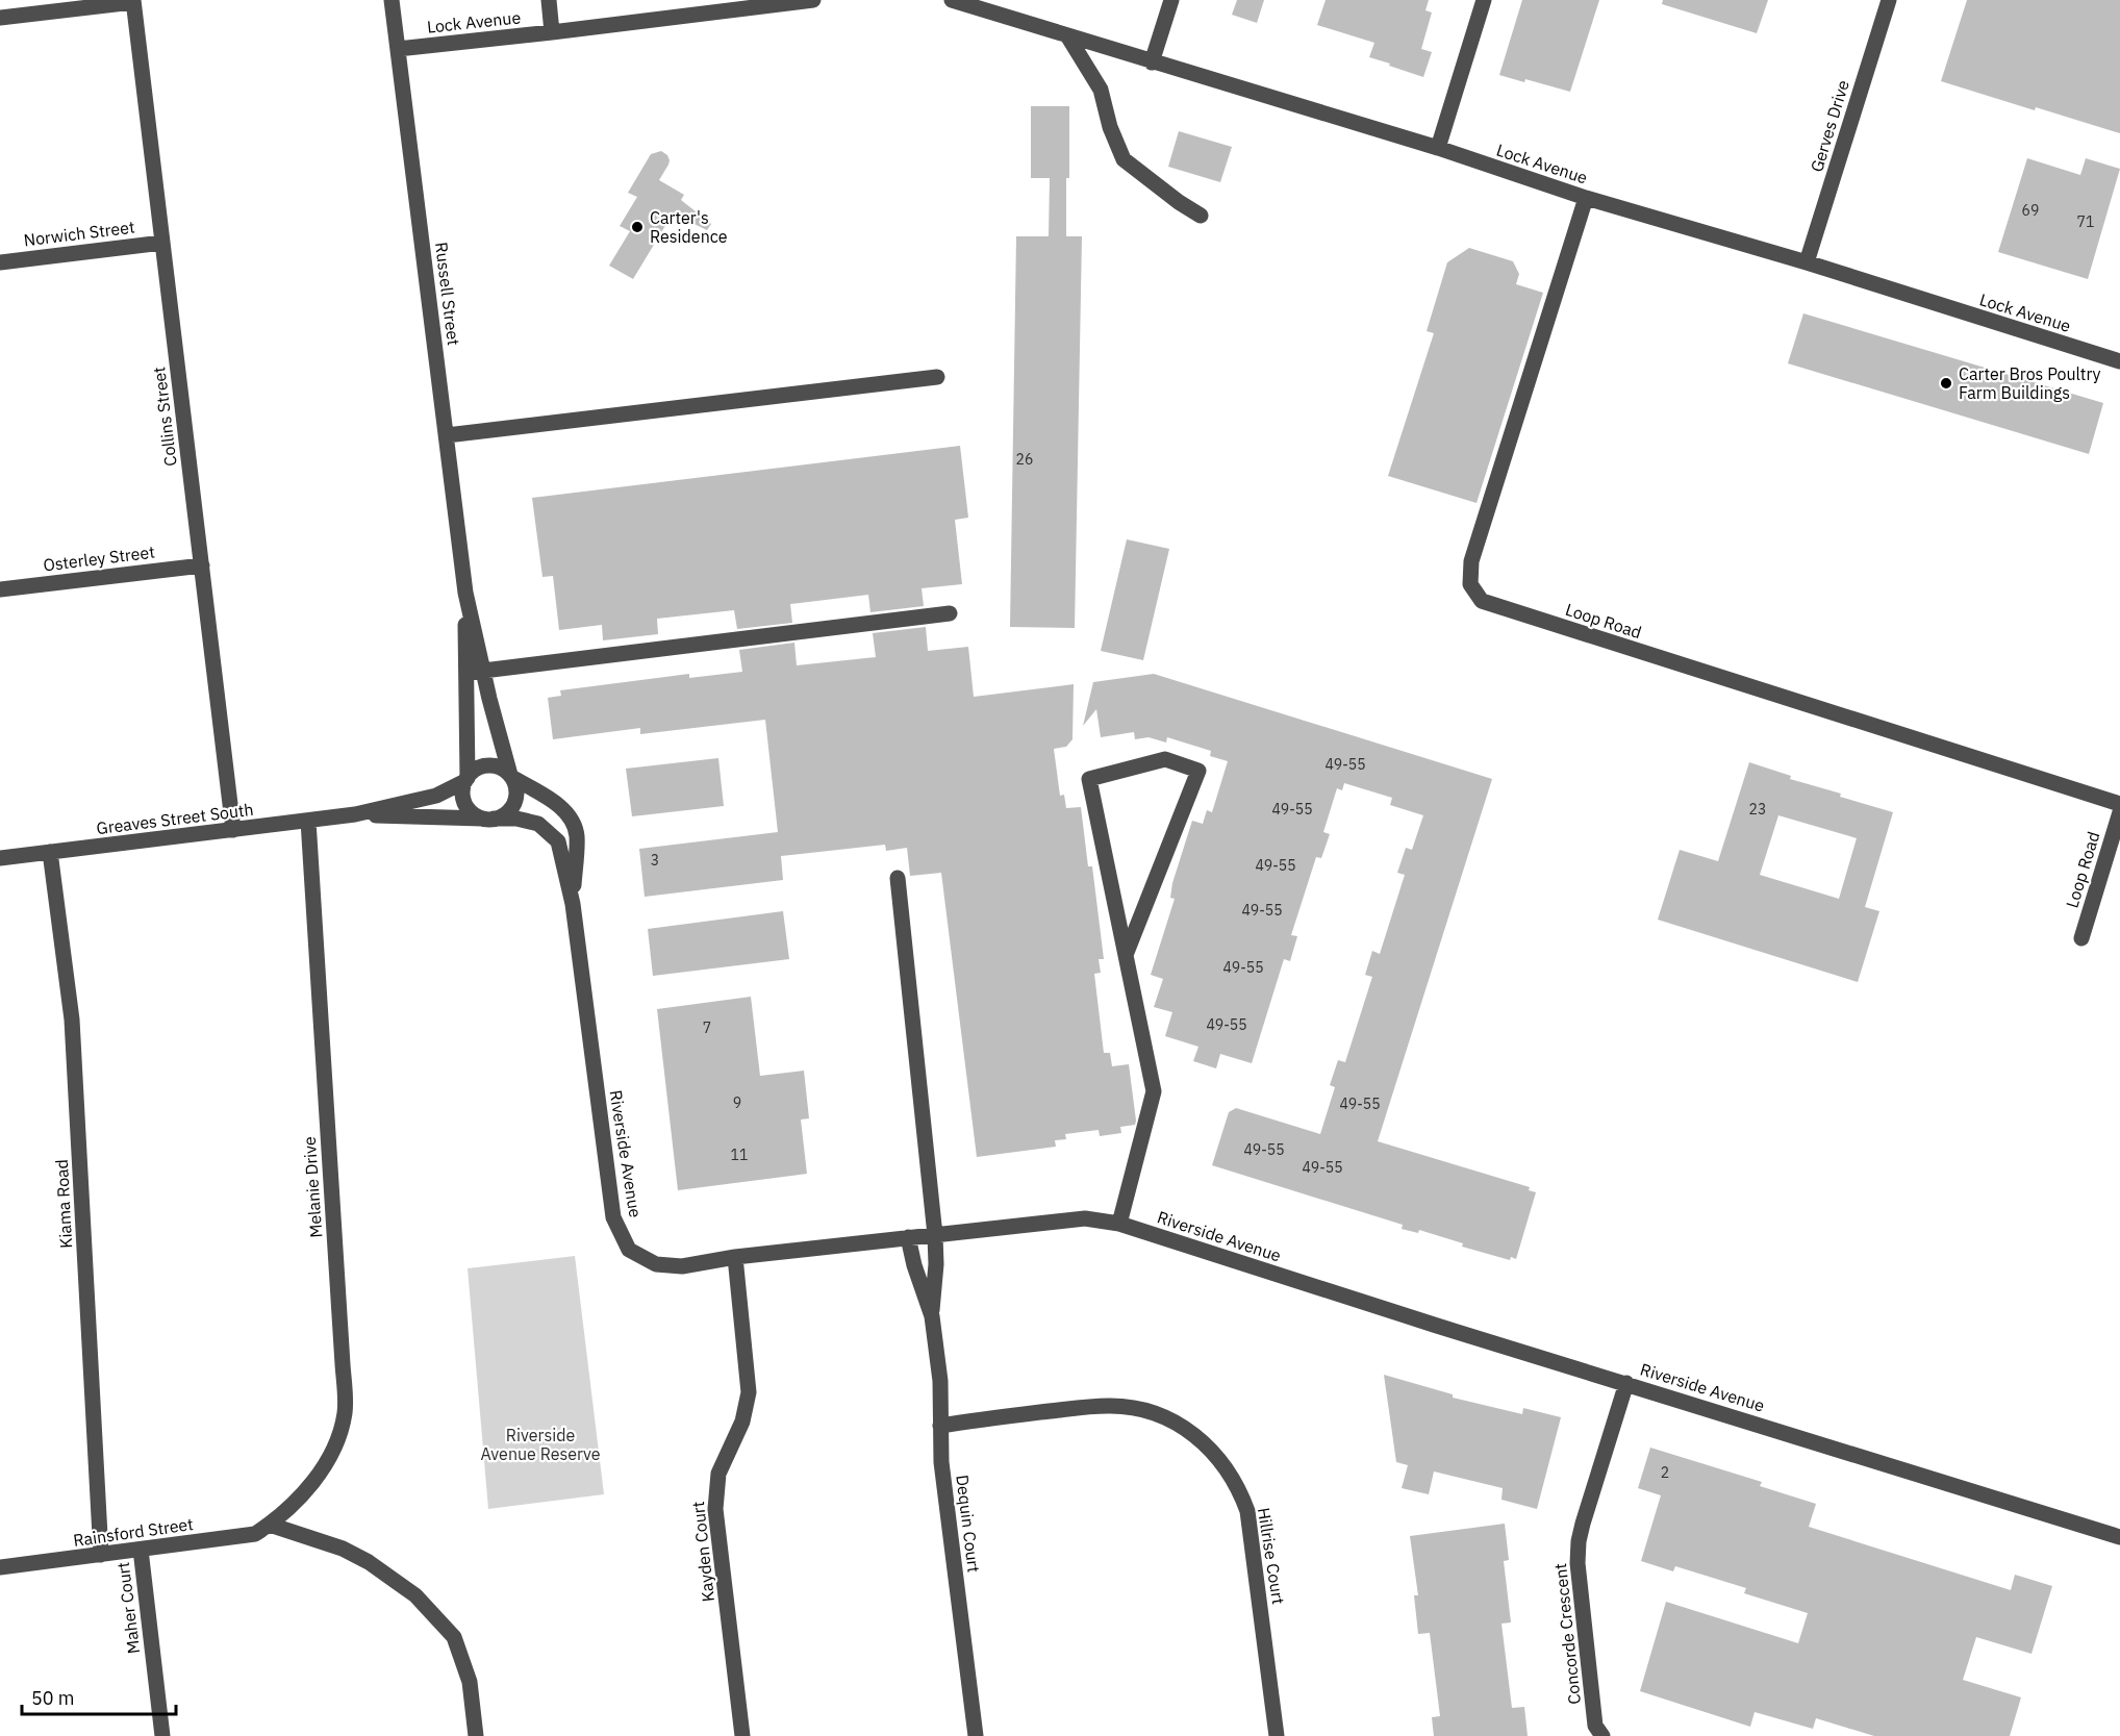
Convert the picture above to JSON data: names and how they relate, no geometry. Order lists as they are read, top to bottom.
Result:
{
  "streets": {
    "street": [
      "Lock Avenue",
      "Gerves Drive",
      "Norwich Street",
      "Russell Street",
      "Collins Street",
      "Osterley Street",
      "Loop Road",
      "Greaves Street South",
      "Riverside Avenue",
      "Melanie Drive",
      "Kiama Road",
      "Dequin Court",
      "Rainsford Street",
      "Kayden Court",
      "Hillrise Court",
      "Maher Court",
      "Concorde Crescent"
    ]
  },
  "crossings": [
    ["Lock Avenue", "Gerves Drive"],
    ["Lock Avenue", "Russell Street"],
    ["Lock Avenue", "Loop Road"],
    ["Norwich Street", "Collins Street"],
    ["Russell Street", "Greaves Street South"],
    ["Russell Street", "Riverside Avenue"],
    ["Collins Street", "Osterley Street"],
    ["Collins Street", "Greaves Street South"],
    ["Greaves Street South", "Riverside Avenue"],
    ["Greaves Street South", "Melanie Drive"],
    ["Greaves Street South", "Kiama Road"],
    ["Riverside Avenue", "Dequin Court"],
    ["Riverside Avenue", "Kayden Court"],
    ["Riverside Avenue", "Concorde Crescent"],
    ["Melanie Drive", "Rainsford Street"],
    ["Kiama Road", "Rainsford Street"],
    ["Dequin Court", "Hillrise Court"],
    ["Rainsford Street", "Maher Court"]
  ],
  "parks": ["Riverside Avenue Reserve"],
  "places": ["Carter's Residence", "Carter Bros Poultry Farm Buildings"],
  "house_numbers": [
    "69",
    "71",
    "26",
    "49-55",
    "49-55",
    "23",
    "3",
    "49-55",
    "49-55",
    "49-55",
    "49-55",
    "7",
    "9",
    "49-55",
    "49-55",
    "11",
    "49-55",
    "2"
  ],
  "scale_bar": "50 m"
}
